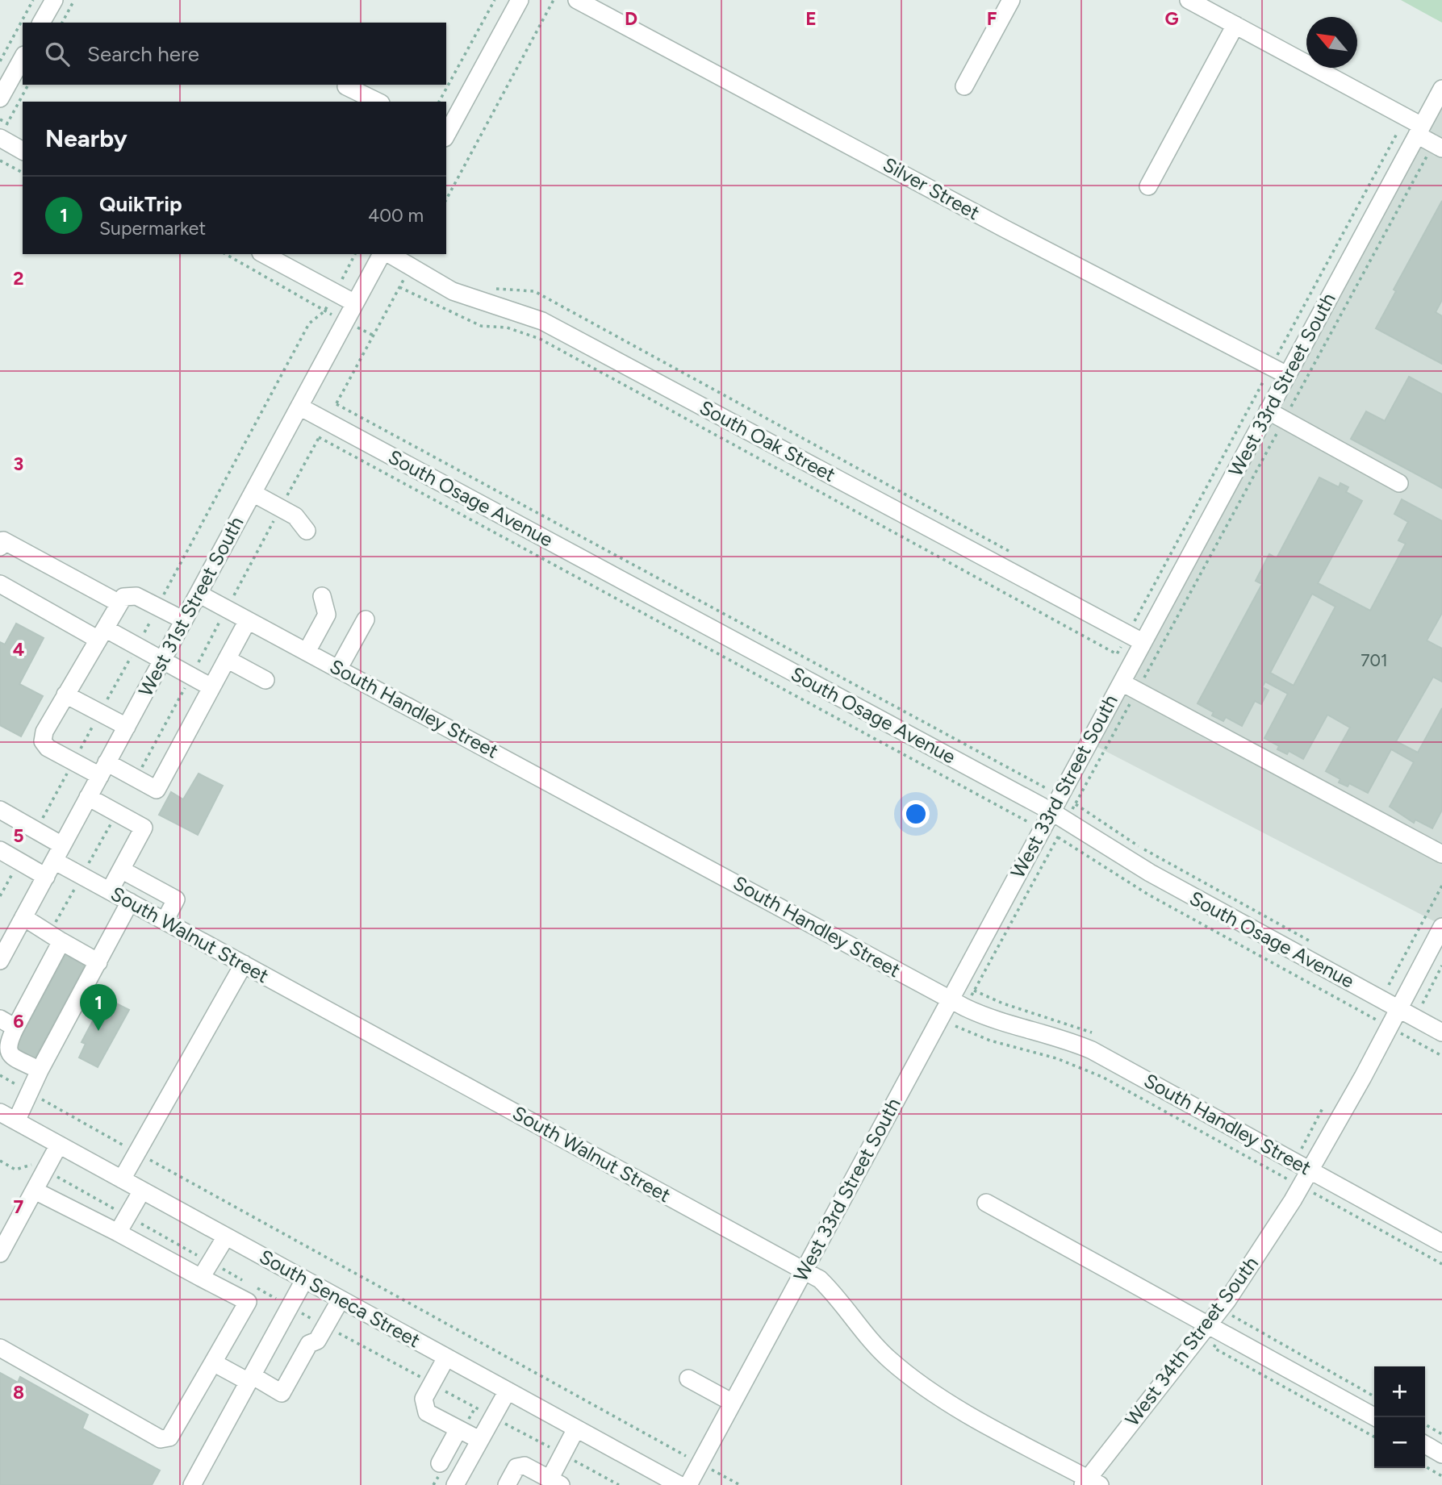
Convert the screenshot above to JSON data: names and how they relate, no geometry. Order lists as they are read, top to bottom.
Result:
{
  "streets": {
    "street": [
      "Silver Street",
      "West 33rd Street South",
      "South Oak Street",
      "South Osage Avenue",
      "West 31st Street South",
      "South Handley Street",
      "South Walnut Street",
      "South Seneca Street",
      "West 34th Street South"
    ]
  },
  "crossings": [
    ["Silver Street", "West 33rd Street South"],
    ["West 33rd Street South", "South Oak Street"],
    ["West 33rd Street South", "South Osage Avenue"],
    ["West 33rd Street South", "South Handley Street"],
    ["West 33rd Street South", "South Walnut Street"],
    ["South Osage Avenue", "West 31st Street South"],
    ["South Osage Avenue", "West 34th Street South"],
    ["West 31st Street South", "South Handley Street"],
    ["West 31st Street South", "South Walnut Street"],
    ["South Handley Street", "West 34th Street South"],
    ["South Walnut Street", "West 34th Street South"]
  ],
  "house_numbers": ["701"],
  "north": "top left",
  "page": {
    "search": "Search here",
    "heading": "Nearby",
    "list": [
      {
        "mark": "1",
        "name": "QuikTrip",
        "note": "Supermarket",
        "value": "400 m"
      }
    ],
    "pins": "1",
    "map_buttons": ["+", "−"]
  },
  "grid": {
    "columns": [
      "D",
      "E",
      "F",
      "G"
    ],
    "rows": [
      "2",
      "3",
      "4",
      "5",
      "6",
      "7",
      "8"
    ]
  }
}
